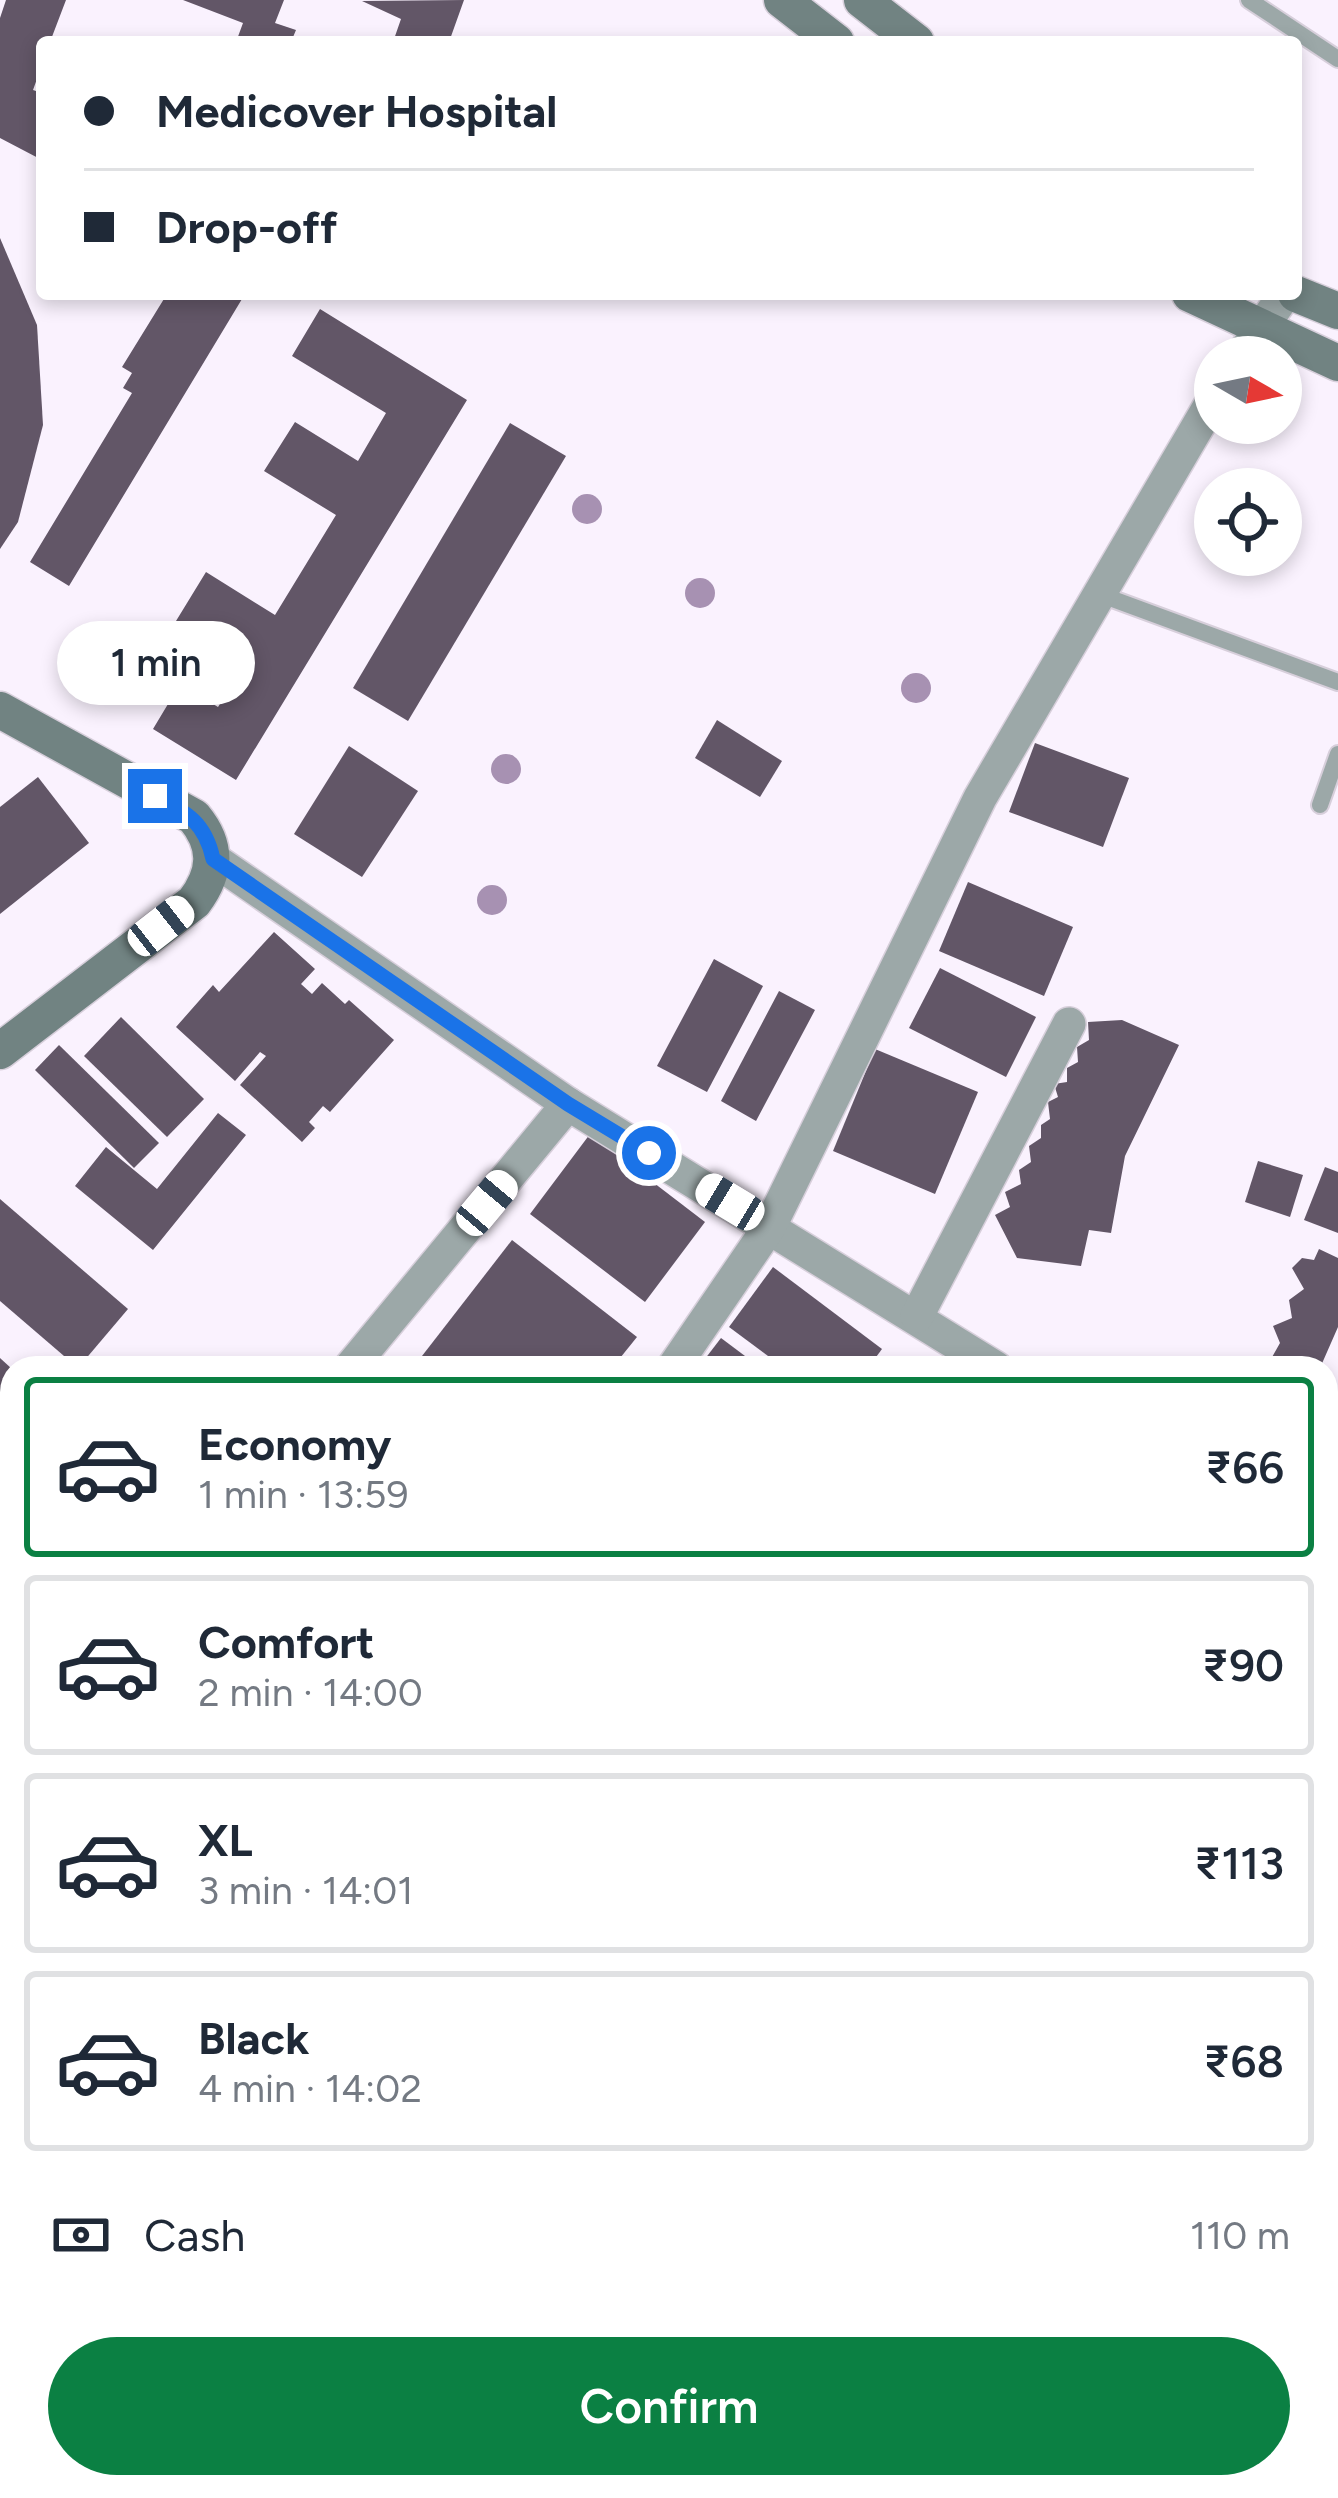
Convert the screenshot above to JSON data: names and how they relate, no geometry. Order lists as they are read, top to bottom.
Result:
{
  "north": "right",
  "page": {
    "banner": ["Medicover Hospital", "Drop-off"],
    "bubble": "1 min",
    "list": [
      {
        "name": "Economy",
        "note": "1 min · 13:59",
        "value": "₹66"
      },
      {
        "name": "Comfort",
        "note": "2 min · 14:00",
        "value": "₹90"
      },
      {
        "name": "XL",
        "note": "3 min · 14:01",
        "value": "₹113"
      },
      {
        "name": "Black",
        "note": "4 min · 14:02",
        "value": "₹68"
      }
    ],
    "pay": ["Cash", "110 m"],
    "buttons": "Confirm"
  }
}
